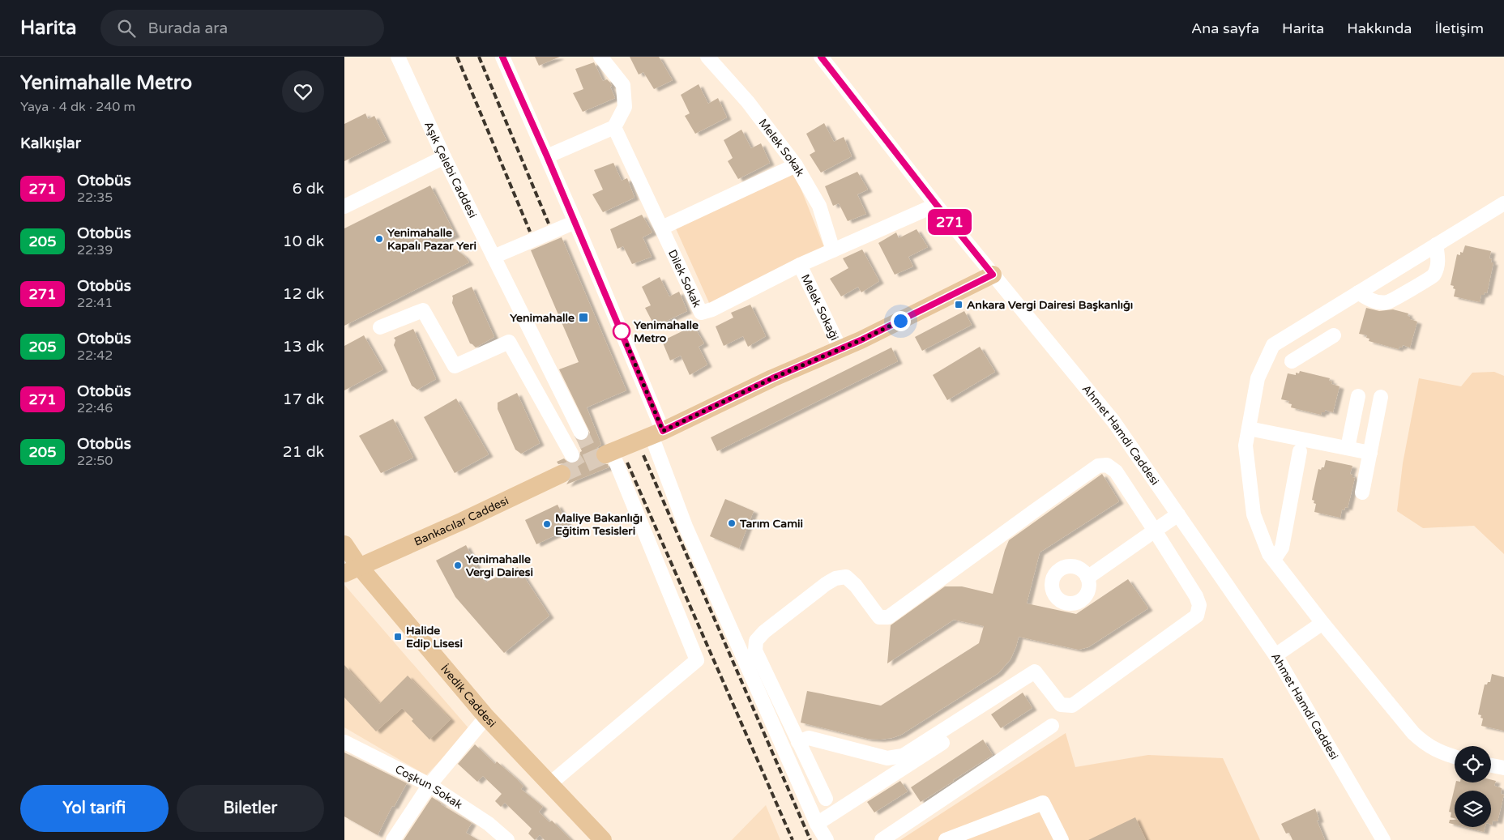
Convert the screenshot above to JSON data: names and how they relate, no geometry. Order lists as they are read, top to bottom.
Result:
{
  "streets": {
    "main road": ["Bankacılar Caddesi", "İvedik Caddesi"],
    "street": [
      "Melek Sokak",
      "Aşık Çelebi Caddesi",
      "Dilek Sokak",
      "Melek Sokaği",
      "Ahmet Hamdi Caddesi",
      "Coşkun Sokak"
    ]
  },
  "crossings": [
    ["Melek Sokak", "Dilek Sokak"],
    ["Dilek Sokak", "Melek Sokaği"],
    ["Dilek Sokak", "Ahmet Hamdi Caddesi"],
    ["Bankacılar Caddesi", "İvedik Caddesi"]
  ],
  "places": {
    "other": [
      "Yenimahalle Kapalı Pazar Yeri",
      "Yenimahalle Metro",
      "Tarım Camii",
      "Maliye Bakanlığı Eğitim Tesisleri",
      "Yenimahalle Vergi Dairesi"
    ],
    "transit": ["Ankara Vergi Dairesi Başkanlığı", "Yenimahalle", "Halide Edip Lisesi"]
  },
  "lines": ["bus line 271"],
  "page": {
    "header": "Harita",
    "search": "Burada ara",
    "nav": [
      "Ana sayfa",
      "Harita",
      "Hakkında",
      "İletişim"
    ],
    "heading": [
      ["Yenimahalle Metro", "Yaya · 4 dk · 240 m"],
      "Kalkışlar"
    ],
    "on_map": "271",
    "list": [
      {
        "mark": "271",
        "name": "Otobüs",
        "note": "22:35",
        "value": "6 dk"
      },
      {
        "mark": "205",
        "name": "Otobüs",
        "note": "22:39",
        "value": "10 dk"
      },
      {
        "mark": "271",
        "name": "Otobüs",
        "note": "22:41",
        "value": "12 dk"
      },
      {
        "mark": "205",
        "name": "Otobüs",
        "note": "22:42",
        "value": "13 dk"
      },
      {
        "mark": "271",
        "name": "Otobüs",
        "note": "22:46",
        "value": "17 dk"
      },
      {
        "mark": "205",
        "name": "Otobüs",
        "note": "22:50",
        "value": "21 dk"
      }
    ],
    "buttons": ["Yol tarifi", "Biletler"]
  }
}
